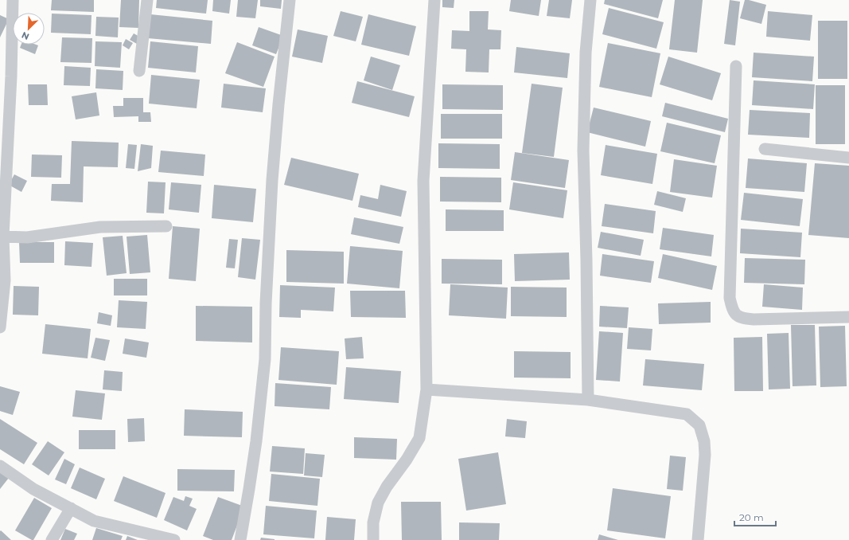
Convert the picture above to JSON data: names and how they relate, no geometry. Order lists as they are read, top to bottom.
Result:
{
  "scale_bar": "20 m",
  "north": "bottom left"
}
